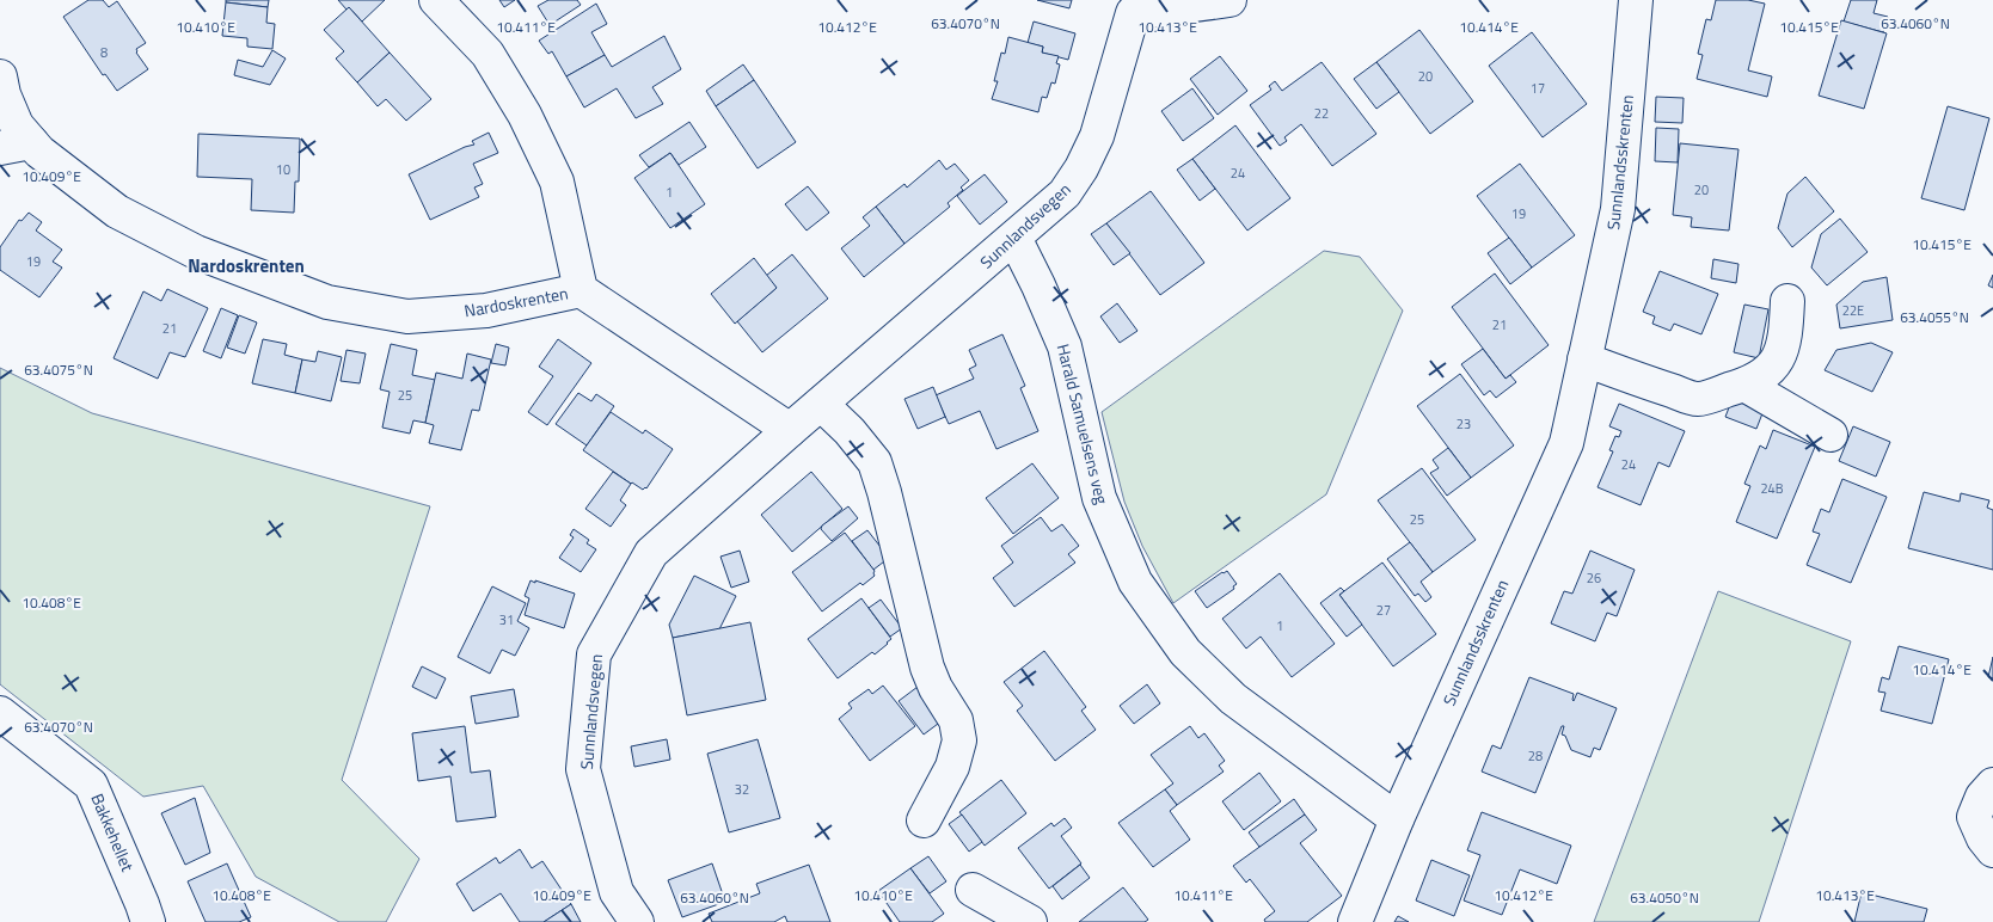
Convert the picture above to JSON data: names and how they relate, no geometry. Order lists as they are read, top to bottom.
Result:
{
  "streets": {
    "street": [
      "Sunnlandsskrenten",
      "Sunnlandsvegen",
      "Nardoskrenten",
      "Harald Samuelsens veg",
      "Bakkehellet"
    ]
  },
  "crossings": [
    ["Sunnlandsskrenten", "Harald Samuelsens veg"],
    ["Sunnlandsvegen", "Nardoskrenten"],
    ["Sunnlandsvegen", "Harald Samuelsens veg"]
  ],
  "districts": ["Nardoskrenten"],
  "house_numbers": [
    "8",
    "20",
    "17",
    "22",
    "10",
    "24",
    "20",
    "1",
    "19",
    "19",
    "22E",
    "21",
    "21",
    "25",
    "23",
    "24",
    "24B",
    "25",
    "26",
    "27",
    "31",
    "1",
    "28",
    "32"
  ],
  "coordinates": [
    "63.4070°N",
    "63.4060°N",
    "10.410°E",
    "10.411°E",
    "10.412°E",
    "10.413°E",
    "10.414°E",
    "10.415°E",
    "10.409°E",
    "63.4055°N",
    "63.4075°N",
    "10.408°E",
    "63.4050°N"
  ]
}
